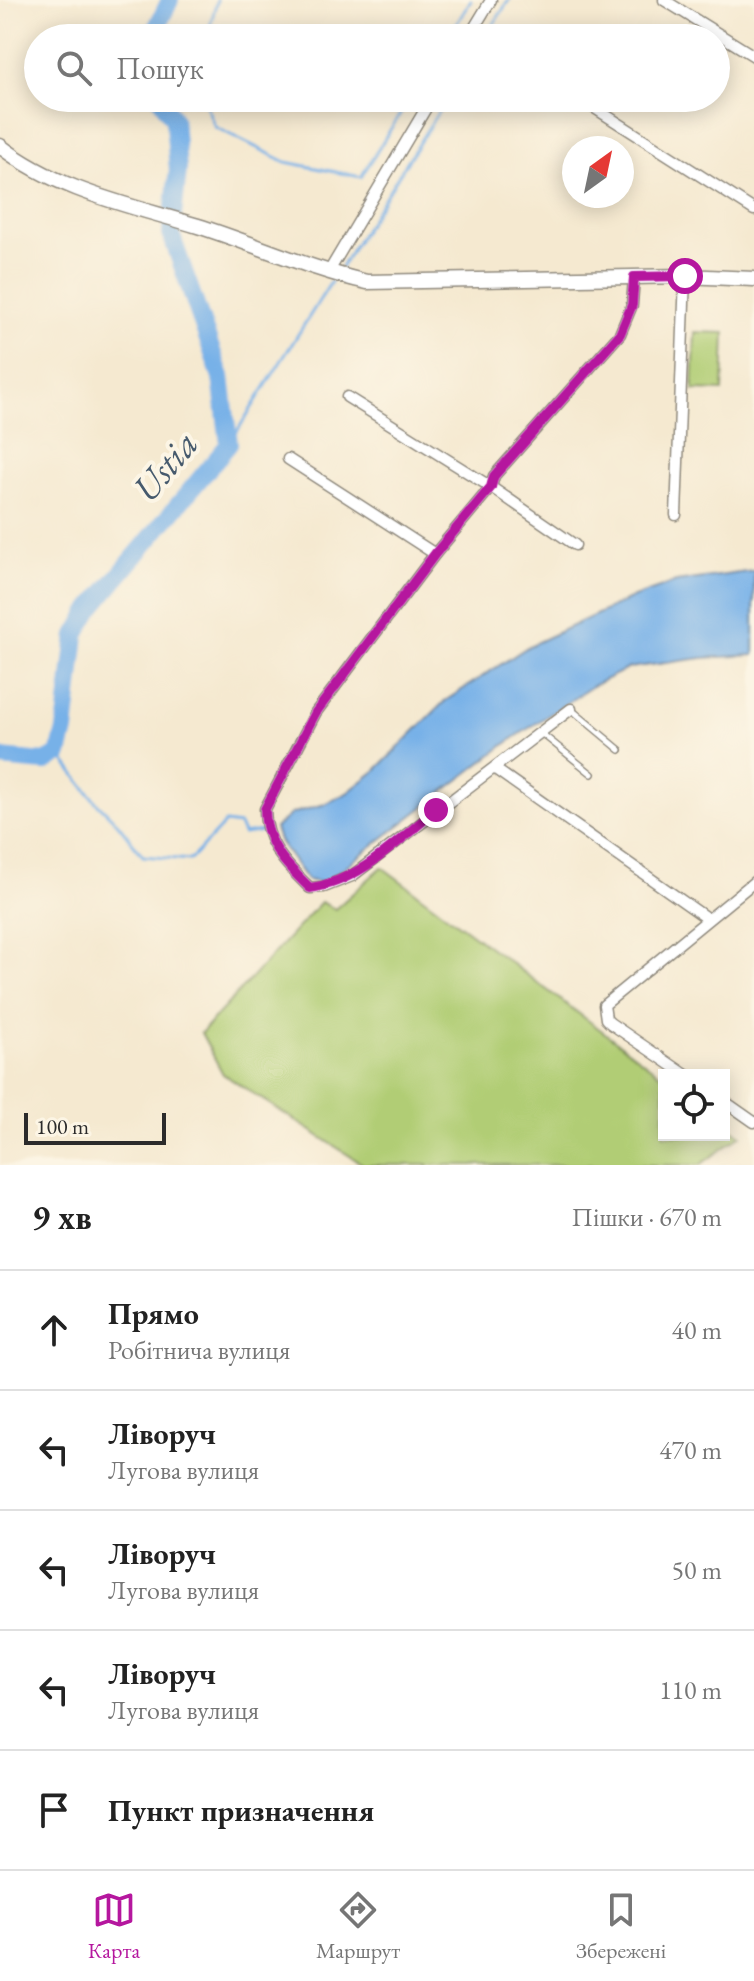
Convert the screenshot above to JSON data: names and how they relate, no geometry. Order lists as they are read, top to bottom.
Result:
{
  "water": ["Ustia"],
  "scale_bar": "100 m",
  "north": "top right",
  "page": {
    "search": "Пошук",
    "scale": "100 m",
    "heading": ["9 хв", "Пішки · 670 m"],
    "list": [
      ["Прямо", "Робітнича вулиця", "40 m"],
      ["Ліворуч", "Лугова вулиця", "470 m"],
      ["Ліворуч", "Лугова вулиця", "50 m"],
      ["Ліворуч", "Лугова вулиця", "110 m"],
      "Пункт призначення"
    ],
    "nav": ["Карта", "Маршрут", "Збережені"]
  }
}
